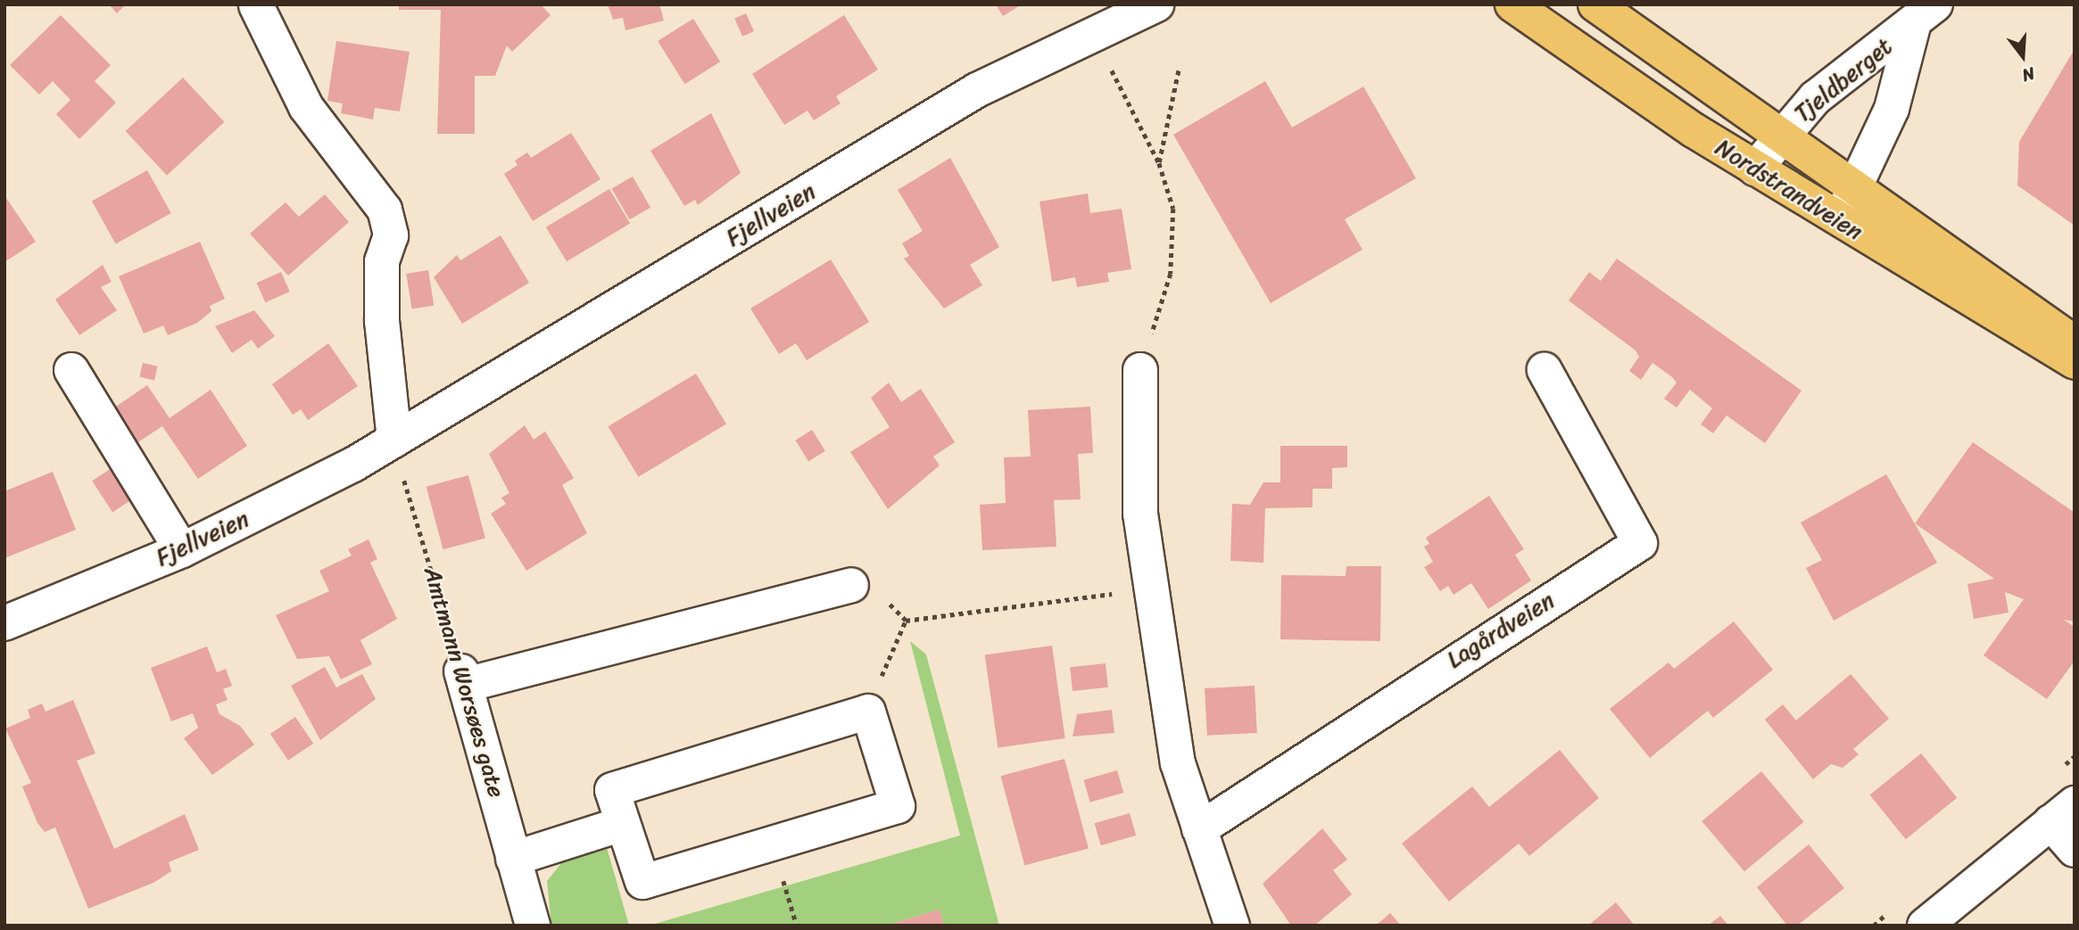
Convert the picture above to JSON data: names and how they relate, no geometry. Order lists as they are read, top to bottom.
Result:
{
  "streets": {
    "main road": ["Nordstrandveien"],
    "street": [
      "Tjeldberget",
      "Fjellveien",
      "Lagårdveien",
      "Amtmann Worsøes gate"
    ]
  },
  "crossings": [
    ["Tjeldberget", "Nordstrandveien"],
    ["Fjellveien", "Amtmann Worsøes gate"]
  ],
  "north": "bottom"
}
